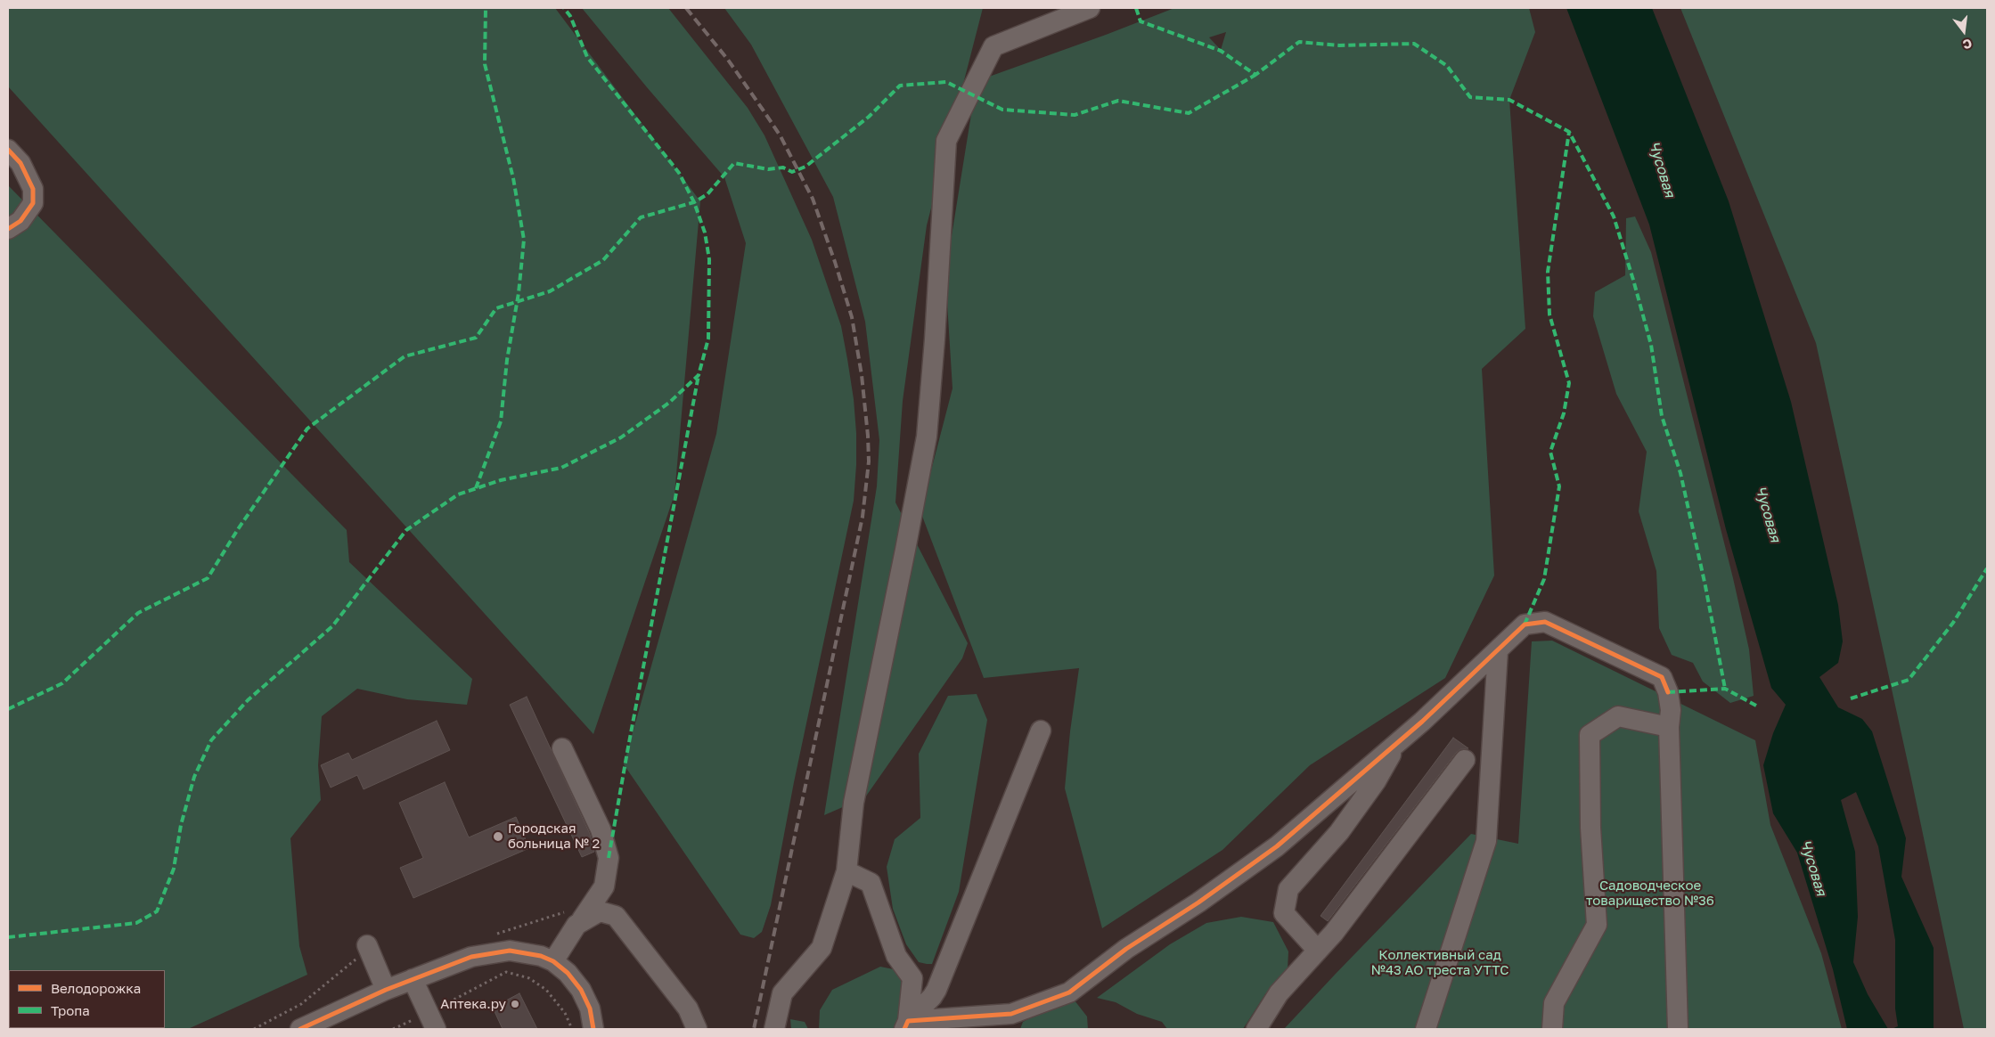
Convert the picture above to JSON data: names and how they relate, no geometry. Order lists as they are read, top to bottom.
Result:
{
  "water": ["Чусовая"],
  "parks": ["Садоводческое товарищество №36", "Коллективный сад №43 АО треста УТТС"],
  "places": ["Городская больница № 2", "Аптека.ру"],
  "legend": ["Велодорожка", "Тропа"],
  "north": "bottom"
}
